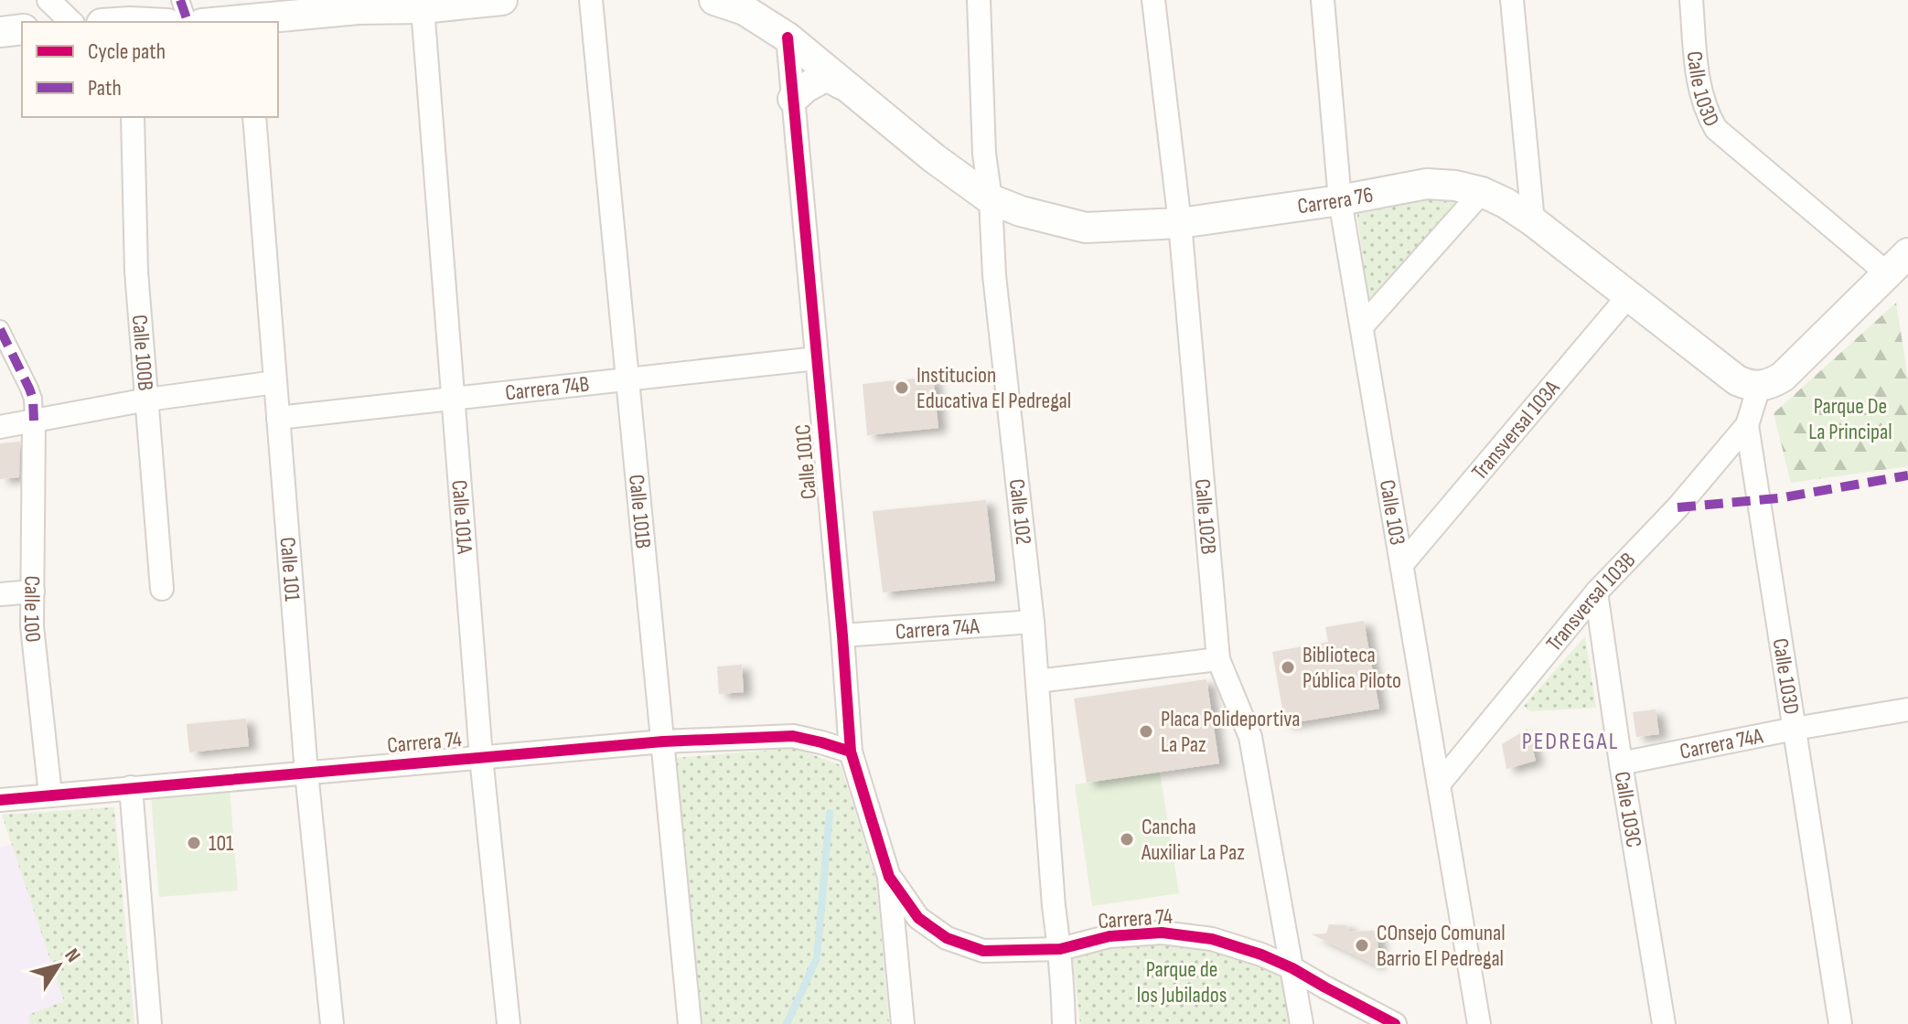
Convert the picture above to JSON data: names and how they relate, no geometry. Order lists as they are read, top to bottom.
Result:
{
  "streets": {
    "street": [
      "Calle 103D",
      "Carrera 76",
      "Calle 100B",
      "Carrera 74B",
      "Transversal 103A",
      "Calle 101C",
      "Calle 101B",
      "Calle 102",
      "Calle 103",
      "Calle 101A",
      "Calle 102B",
      "Calle 101",
      "Transversal 103B",
      "Calle 100",
      "Carrera 74A",
      "Carrera 74",
      "Calle 103C"
    ]
  },
  "crossings": [
    ["Calle 103D", "Transversal 103B"],
    ["Calle 103D", "Carrera 74A"],
    ["Carrera 76", "Transversal 103A"],
    ["Carrera 76", "Calle 101C"],
    ["Carrera 76", "Calle 102"],
    ["Carrera 76", "Calle 103"],
    ["Carrera 76", "Calle 102B"],
    ["Carrera 74B", "Calle 101C"],
    ["Carrera 74B", "Calle 101B"],
    ["Carrera 74B", "Calle 101A"],
    ["Carrera 74B", "Calle 101"],
    ["Transversal 103A", "Calle 103"],
    ["Calle 101C", "Carrera 74A"],
    ["Calle 101C", "Carrera 74"],
    ["Calle 101B", "Carrera 74"],
    ["Calle 102", "Carrera 74A"],
    ["Calle 102", "Carrera 74"],
    ["Calle 103", "Transversal 103B"],
    ["Calle 101A", "Carrera 74"],
    ["Calle 102B", "Carrera 74"],
    ["Calle 101", "Carrera 74"],
    ["Transversal 103B", "Calle 103C"],
    ["Calle 100", "Carrera 74"],
    ["Carrera 74A", "Calle 103C"]
  ],
  "districts": ["PEDREGAL"],
  "parks": ["Parque De La Principal", "Parque de los Jubilados"],
  "places": [
    "Institucion Educativa El Pedregal",
    "Biblioteca Pública Piloto",
    "Placa Polideportiva La Paz",
    "Cancha Auxiliar La Paz",
    "101",
    "COnsejo Comunal Barrio El Pedregal"
  ],
  "legend": ["Cycle path", "Path"],
  "north": "top right"
}
